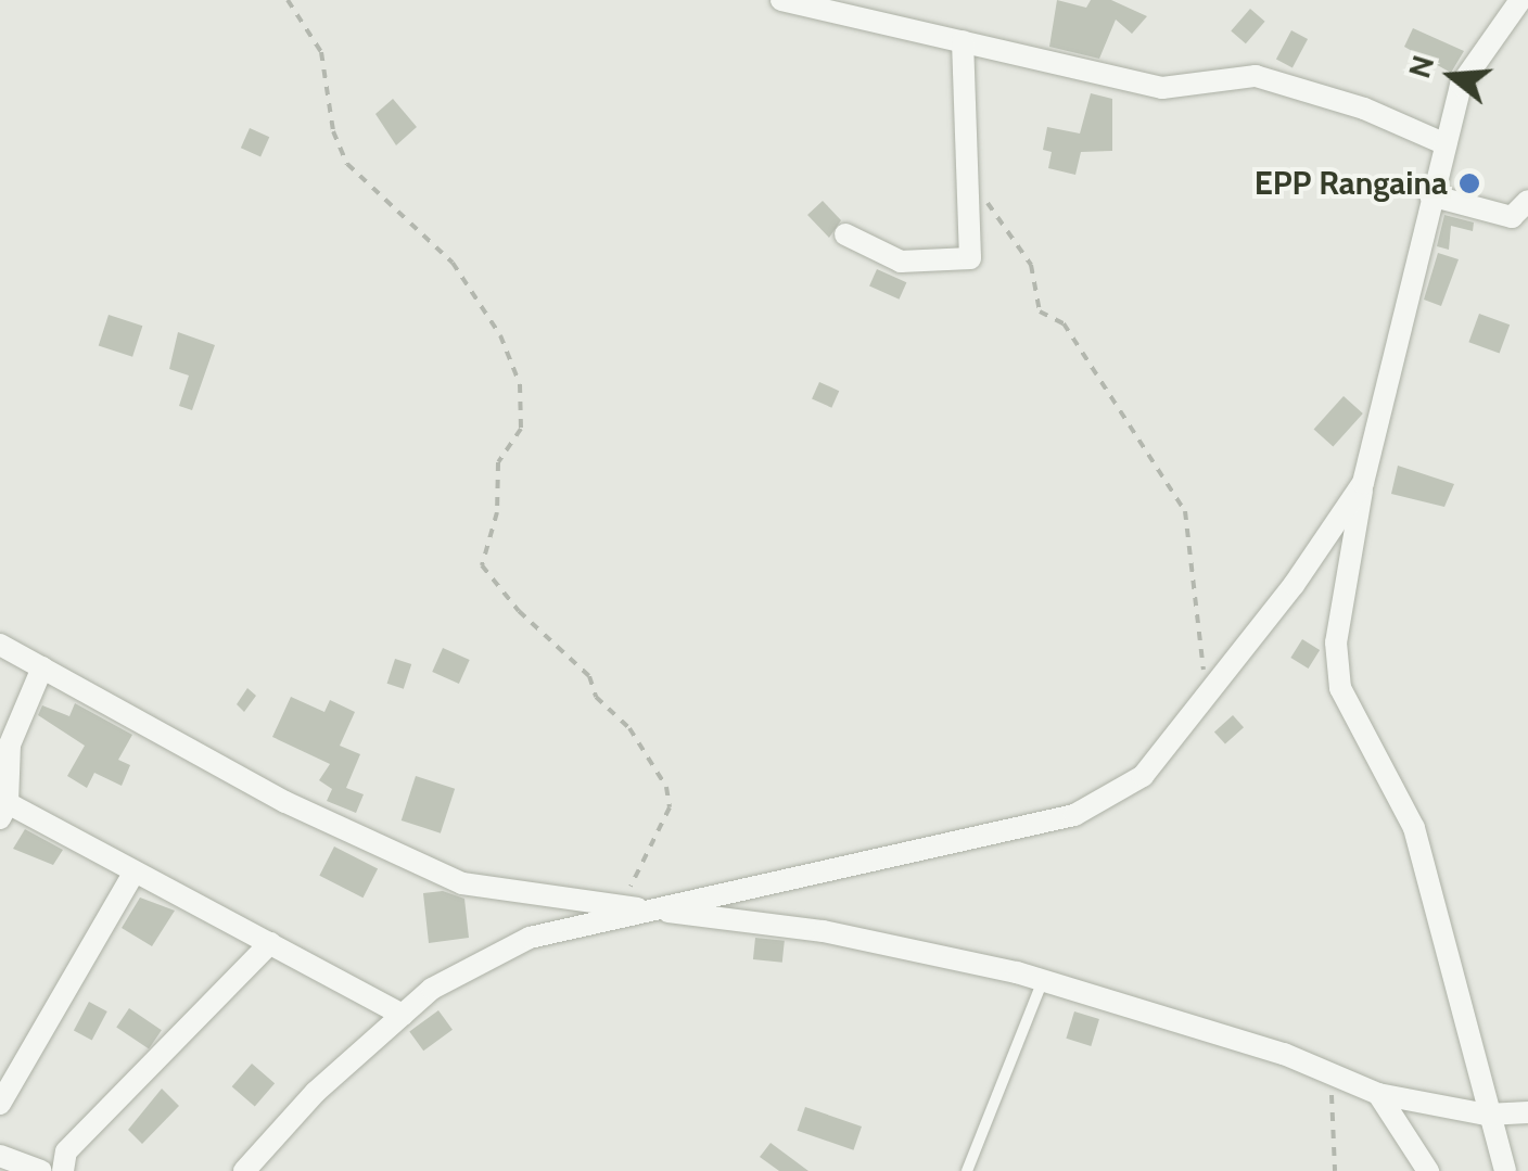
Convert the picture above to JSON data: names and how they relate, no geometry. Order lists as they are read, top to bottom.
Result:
{
  "places": ["EPP Rangaina"],
  "north": "left"
}
